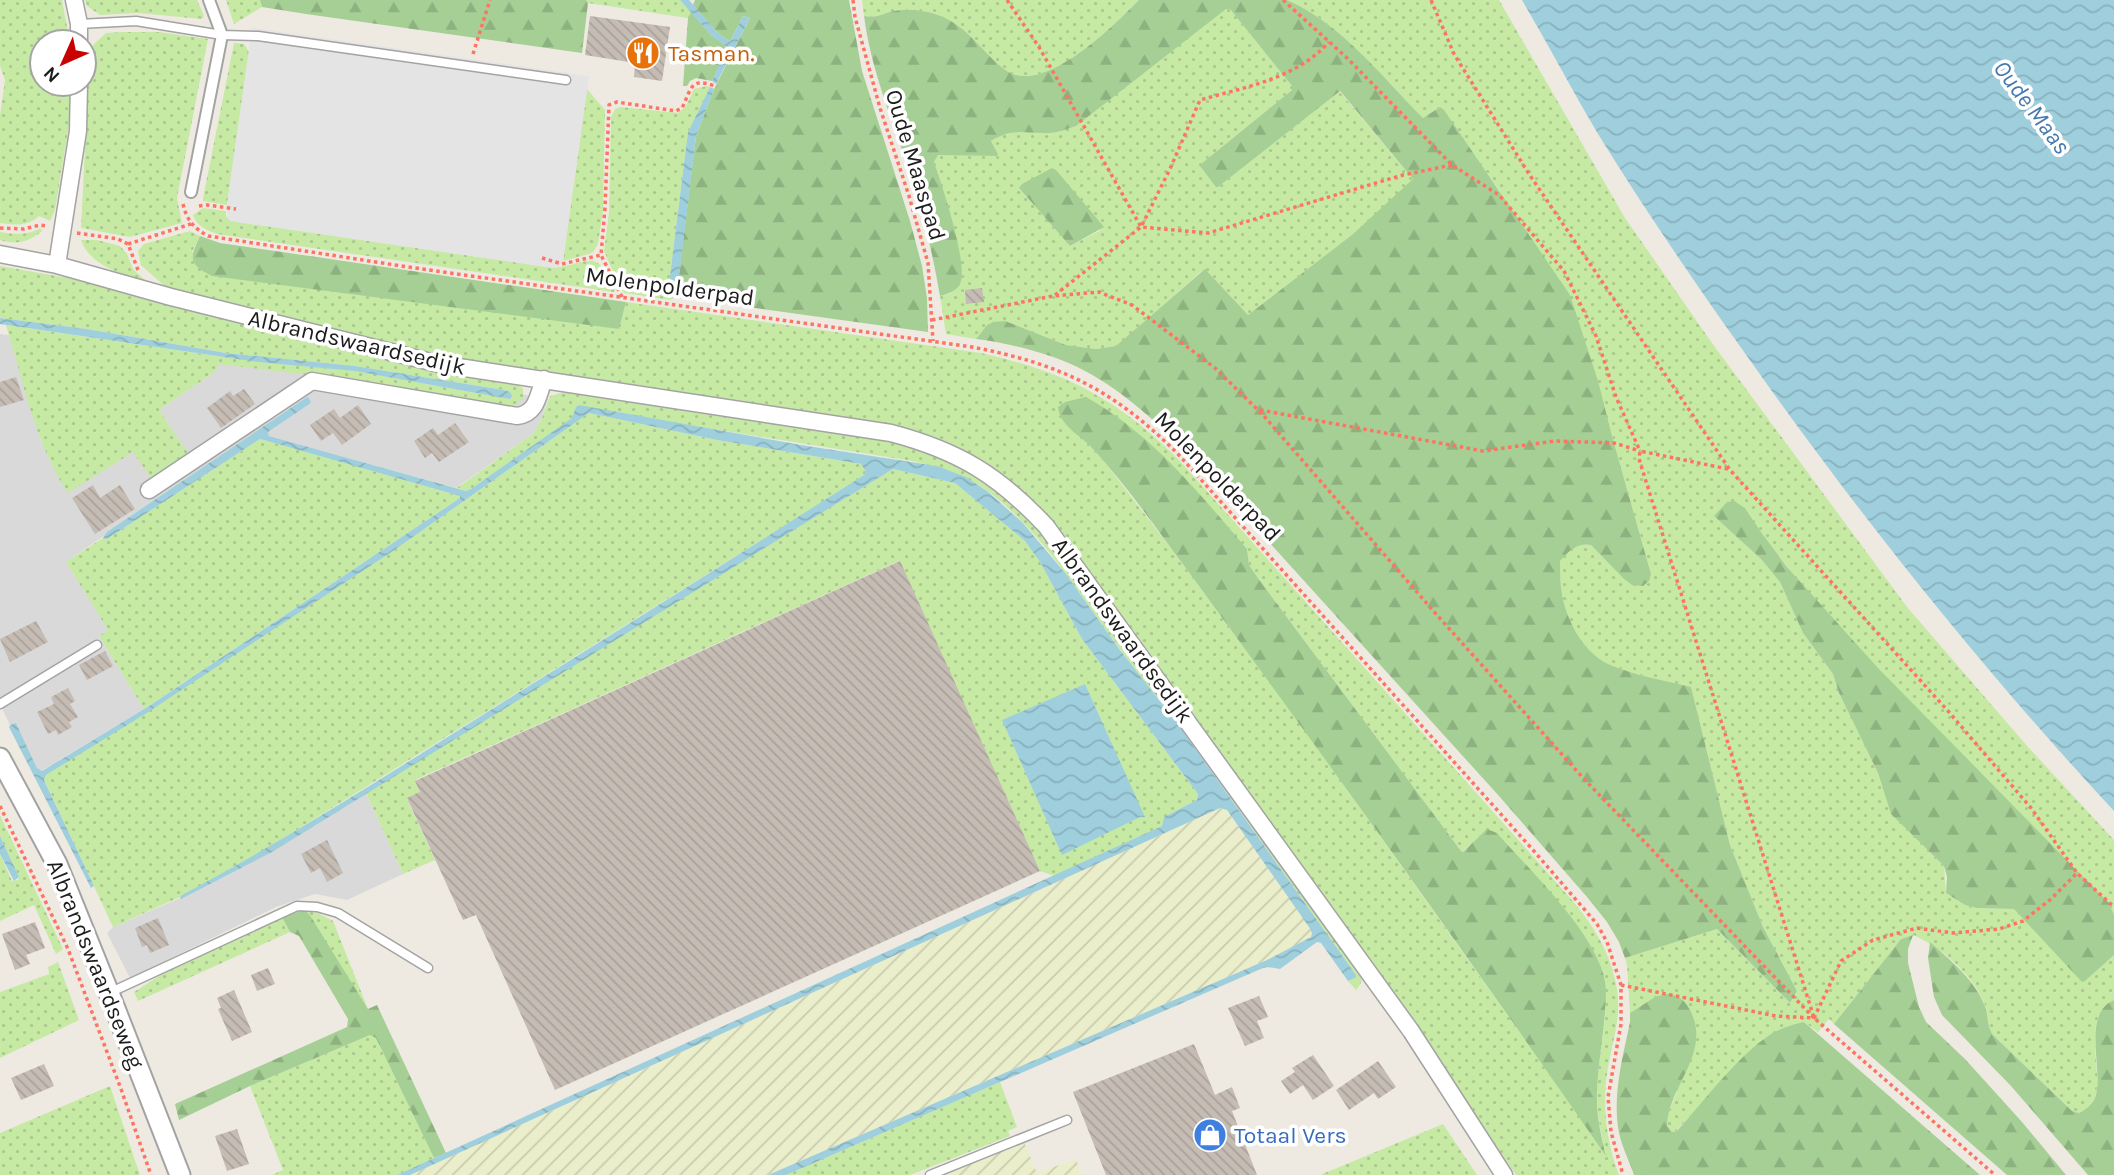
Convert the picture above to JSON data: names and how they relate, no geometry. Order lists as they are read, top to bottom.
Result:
{
  "streets": {
    "street": ["Albrandswaardsedijk", "Albrandswaardseweg"],
    "path": ["Oude Maaspad", "Molenpolderpad"]
  },
  "crossings": [
    ["Oude Maaspad", "Molenpolderpad"]
  ],
  "water": ["Oude Maas"],
  "places": {
    "restaurant": ["Tasman."],
    "shop": ["Totaal Vers"]
  },
  "north": "bottom left"
}
